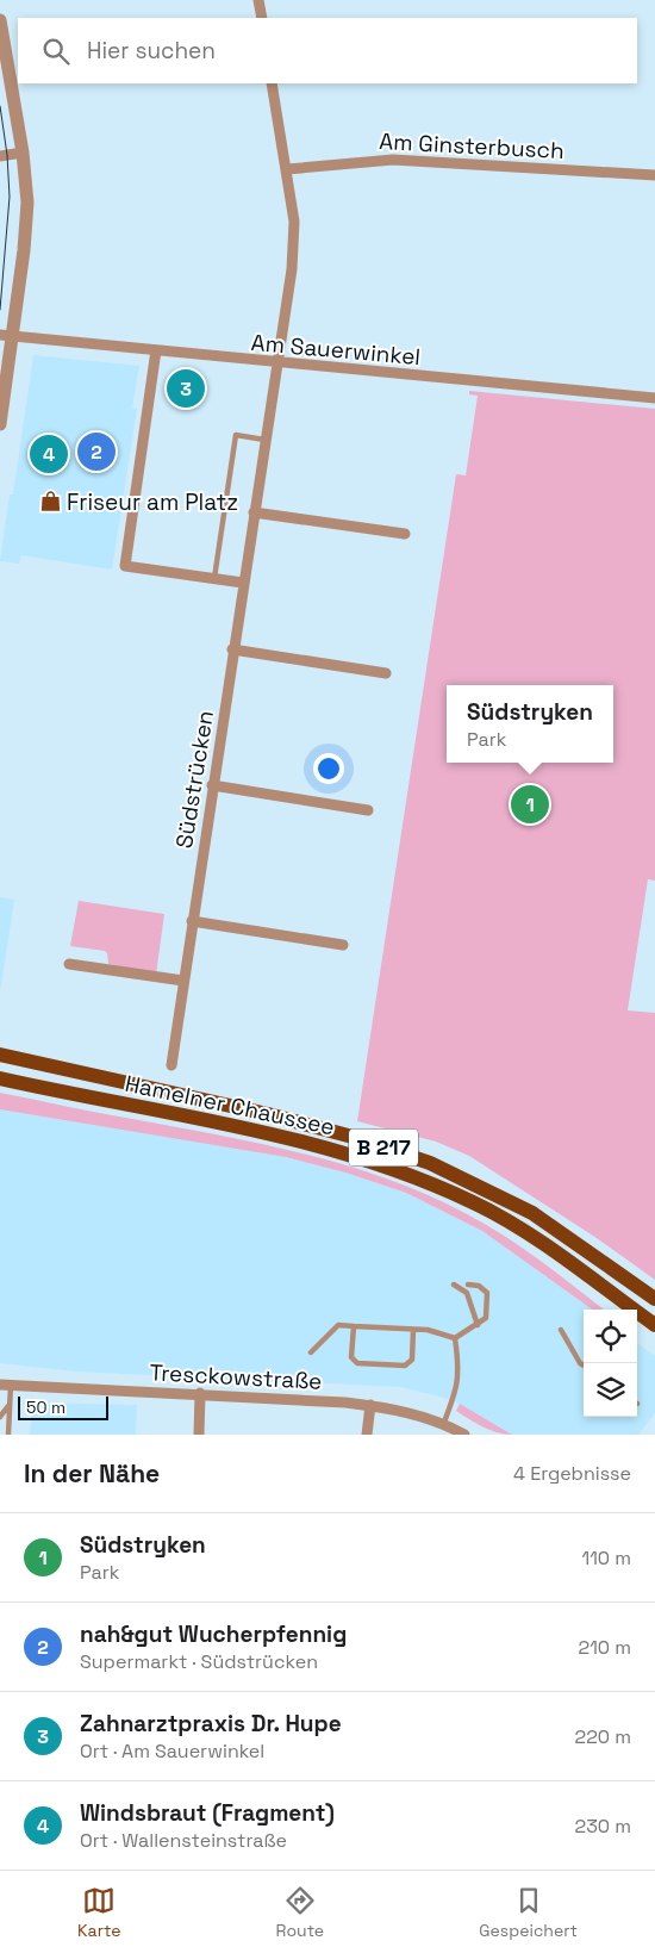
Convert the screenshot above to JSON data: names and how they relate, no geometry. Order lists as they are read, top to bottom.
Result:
{
  "streets": {
    "main road": ["Hamelner Chaussee", "B 217"],
    "street": [
      "Am Ginsterbusch",
      "Am Sauerwinkel",
      "Südstrücken",
      "Tresckowstraße"
    ]
  },
  "crossings": [
    ["Am Ginsterbusch", "Südstrücken"],
    ["Am Sauerwinkel", "Südstrücken"]
  ],
  "places": {
    "shop": ["Friseur am Platz"]
  },
  "scale_bar": "50 m",
  "page": {
    "search": "Hier suchen",
    "pins": [
      "3",
      "2",
      "4",
      "1"
    ],
    "popup": ["Südstryken", "Park"],
    "scale": "50 m",
    "heading": ["In der Nähe", "4 Ergebnisse"],
    "list": [
      {
        "mark": "1",
        "name": "Südstryken",
        "note": "Park",
        "value": "110 m"
      },
      {
        "mark": "2",
        "name": "nah&gut Wucherpfennig",
        "note": "Supermarkt · Südstrücken",
        "value": "210 m"
      },
      {
        "mark": "3",
        "name": "Zahnarztpraxis Dr. Hupe",
        "note": "Ort · Am Sauerwinkel",
        "value": "220 m"
      },
      {
        "mark": "4",
        "name": "Windsbraut (Fragment)",
        "note": "Ort · Wallensteinstraße",
        "value": "230 m"
      }
    ],
    "nav": ["Karte", "Route", "Gespeichert"]
  }
}
